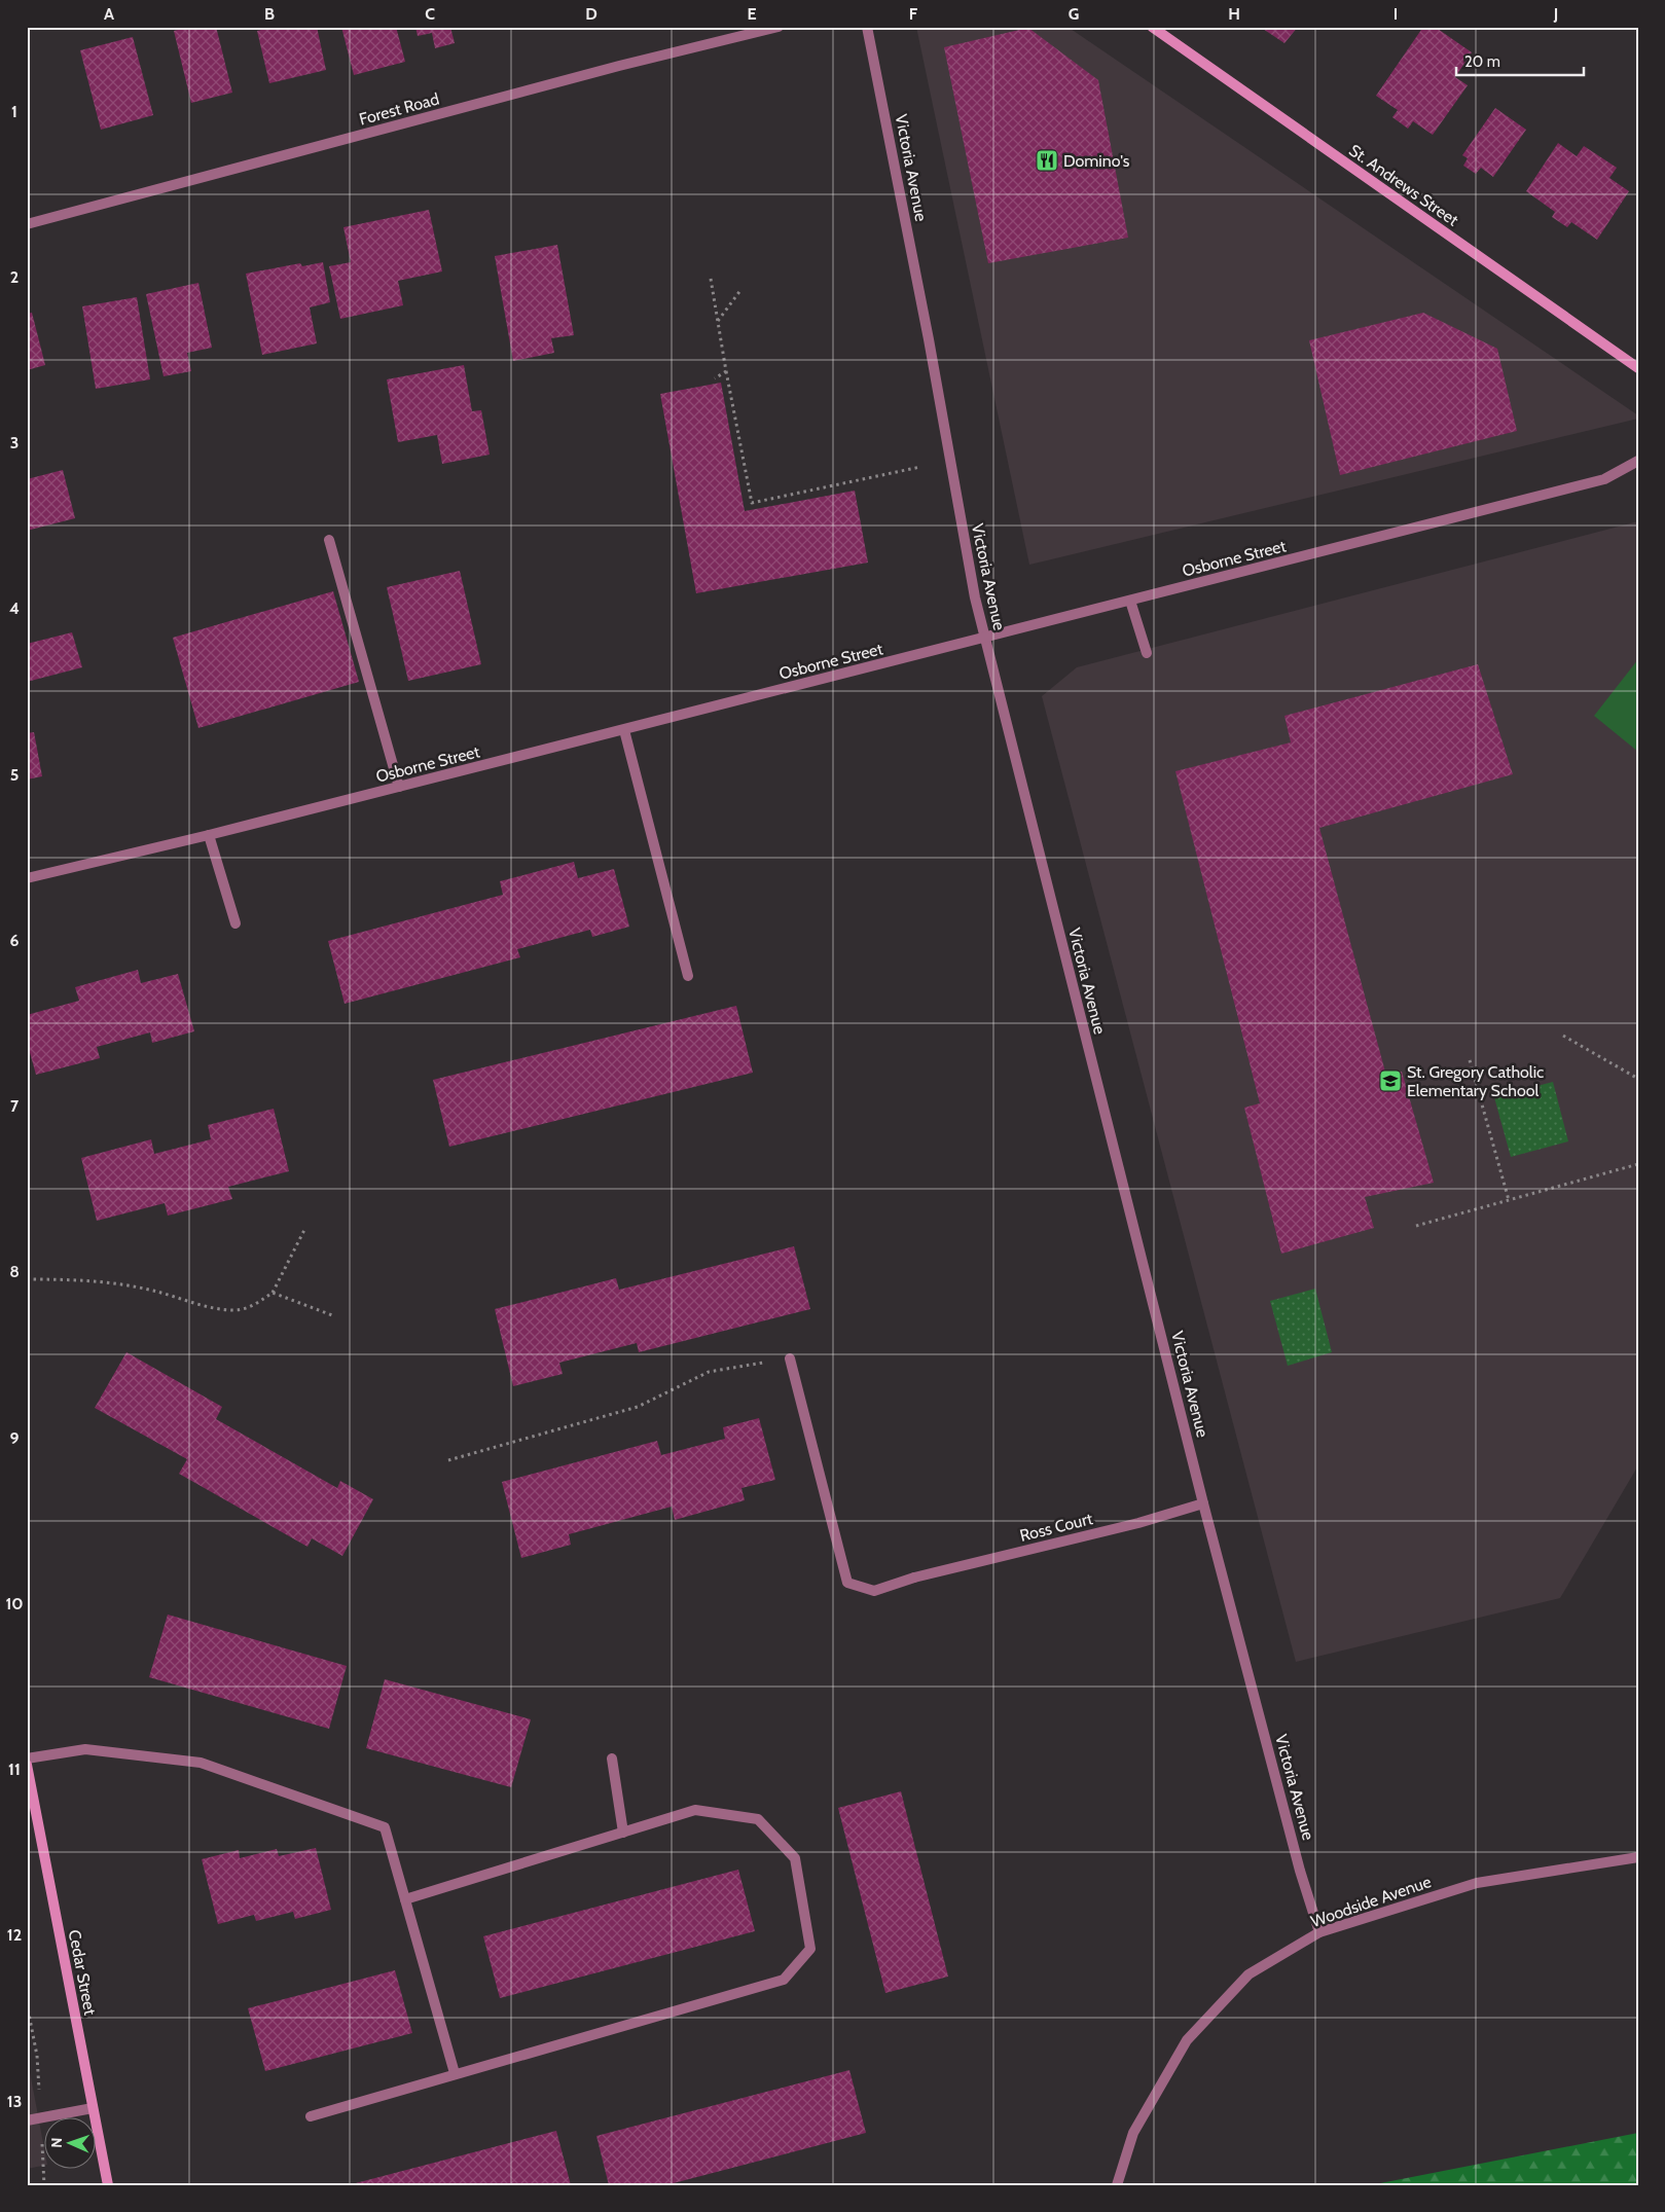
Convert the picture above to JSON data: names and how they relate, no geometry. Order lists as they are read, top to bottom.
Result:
{
  "streets": {
    "main road": ["St. Andrews Street", "Cedar Street"],
    "street": [
      "Forest Road",
      "Victoria Avenue",
      "Osborne Street",
      "Ross Court",
      "Woodside Avenue"
    ]
  },
  "crossings": [
    ["Victoria Avenue", "Osborne Street"],
    ["Victoria Avenue", "Ross Court"],
    ["Victoria Avenue", "Woodside Avenue"]
  ],
  "places": {
    "restaurant": ["Domino's"],
    "school or university": ["St. Gregory Catholic Elementary School"]
  },
  "scale_bar": "20 m",
  "north": "left",
  "grid": {
    "columns": [
      "A",
      "B",
      "C",
      "D",
      "E",
      "F",
      "G",
      "H",
      "I",
      "J"
    ],
    "rows": [
      "1",
      "2",
      "3",
      "4",
      "5",
      "6",
      "7",
      "8",
      "9",
      "10",
      "11",
      "12",
      "13"
    ]
  }
}
